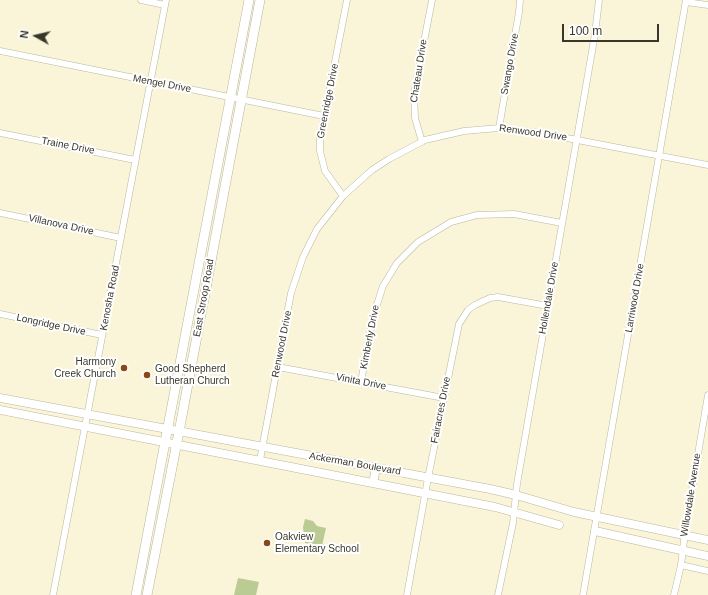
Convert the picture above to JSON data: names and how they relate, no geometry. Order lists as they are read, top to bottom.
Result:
{
  "streets": {
    "main road": ["East Stroop Road"],
    "street": [
      "Swango Drive",
      "Chateau Drive",
      "Mengel Drive",
      "Greenridge Drive",
      "Renwood Drive",
      "Traine Drive",
      "Villanova Drive",
      "Kenosha Road",
      "Hollendale Drive",
      "Larriwood Drive",
      "Longridge Drive",
      "Kimberly Drive",
      "Vinita Drive",
      "Fairacres Drive",
      "Ackerman Boulevard",
      "Willowdale Avenue"
    ]
  },
  "crossings": [
    ["Swango Drive", "Renwood Drive"],
    ["Chateau Drive", "Renwood Drive"],
    ["Mengel Drive", "Greenridge Drive"],
    ["Mengel Drive", "Kenosha Road"],
    ["Mengel Drive", "East Stroop Road"],
    ["Greenridge Drive", "Renwood Drive"],
    ["Renwood Drive", "Hollendale Drive"],
    ["Renwood Drive", "Larriwood Drive"],
    ["Renwood Drive", "Vinita Drive"],
    ["Renwood Drive", "Ackerman Boulevard"],
    ["Traine Drive", "Kenosha Road"],
    ["Villanova Drive", "Kenosha Road"],
    ["Kenosha Road", "Longridge Drive"],
    ["Kenosha Road", "Ackerman Boulevard"],
    ["East Stroop Road", "Ackerman Boulevard"],
    ["Hollendale Drive", "Kimberly Drive"],
    ["Hollendale Drive", "Fairacres Drive"],
    ["Hollendale Drive", "Ackerman Boulevard"],
    ["Larriwood Drive", "Ackerman Boulevard"],
    ["Kimberly Drive", "Vinita Drive"],
    ["Vinita Drive", "Fairacres Drive"],
    ["Fairacres Drive", "Ackerman Boulevard"],
    ["Ackerman Boulevard", "Willowdale Avenue"]
  ],
  "places": ["Harmony Creek Church", "Good Shepherd Lutheran Church", "Oakview Elementary School"],
  "scale_bar": "100 m",
  "north": "left"
}
